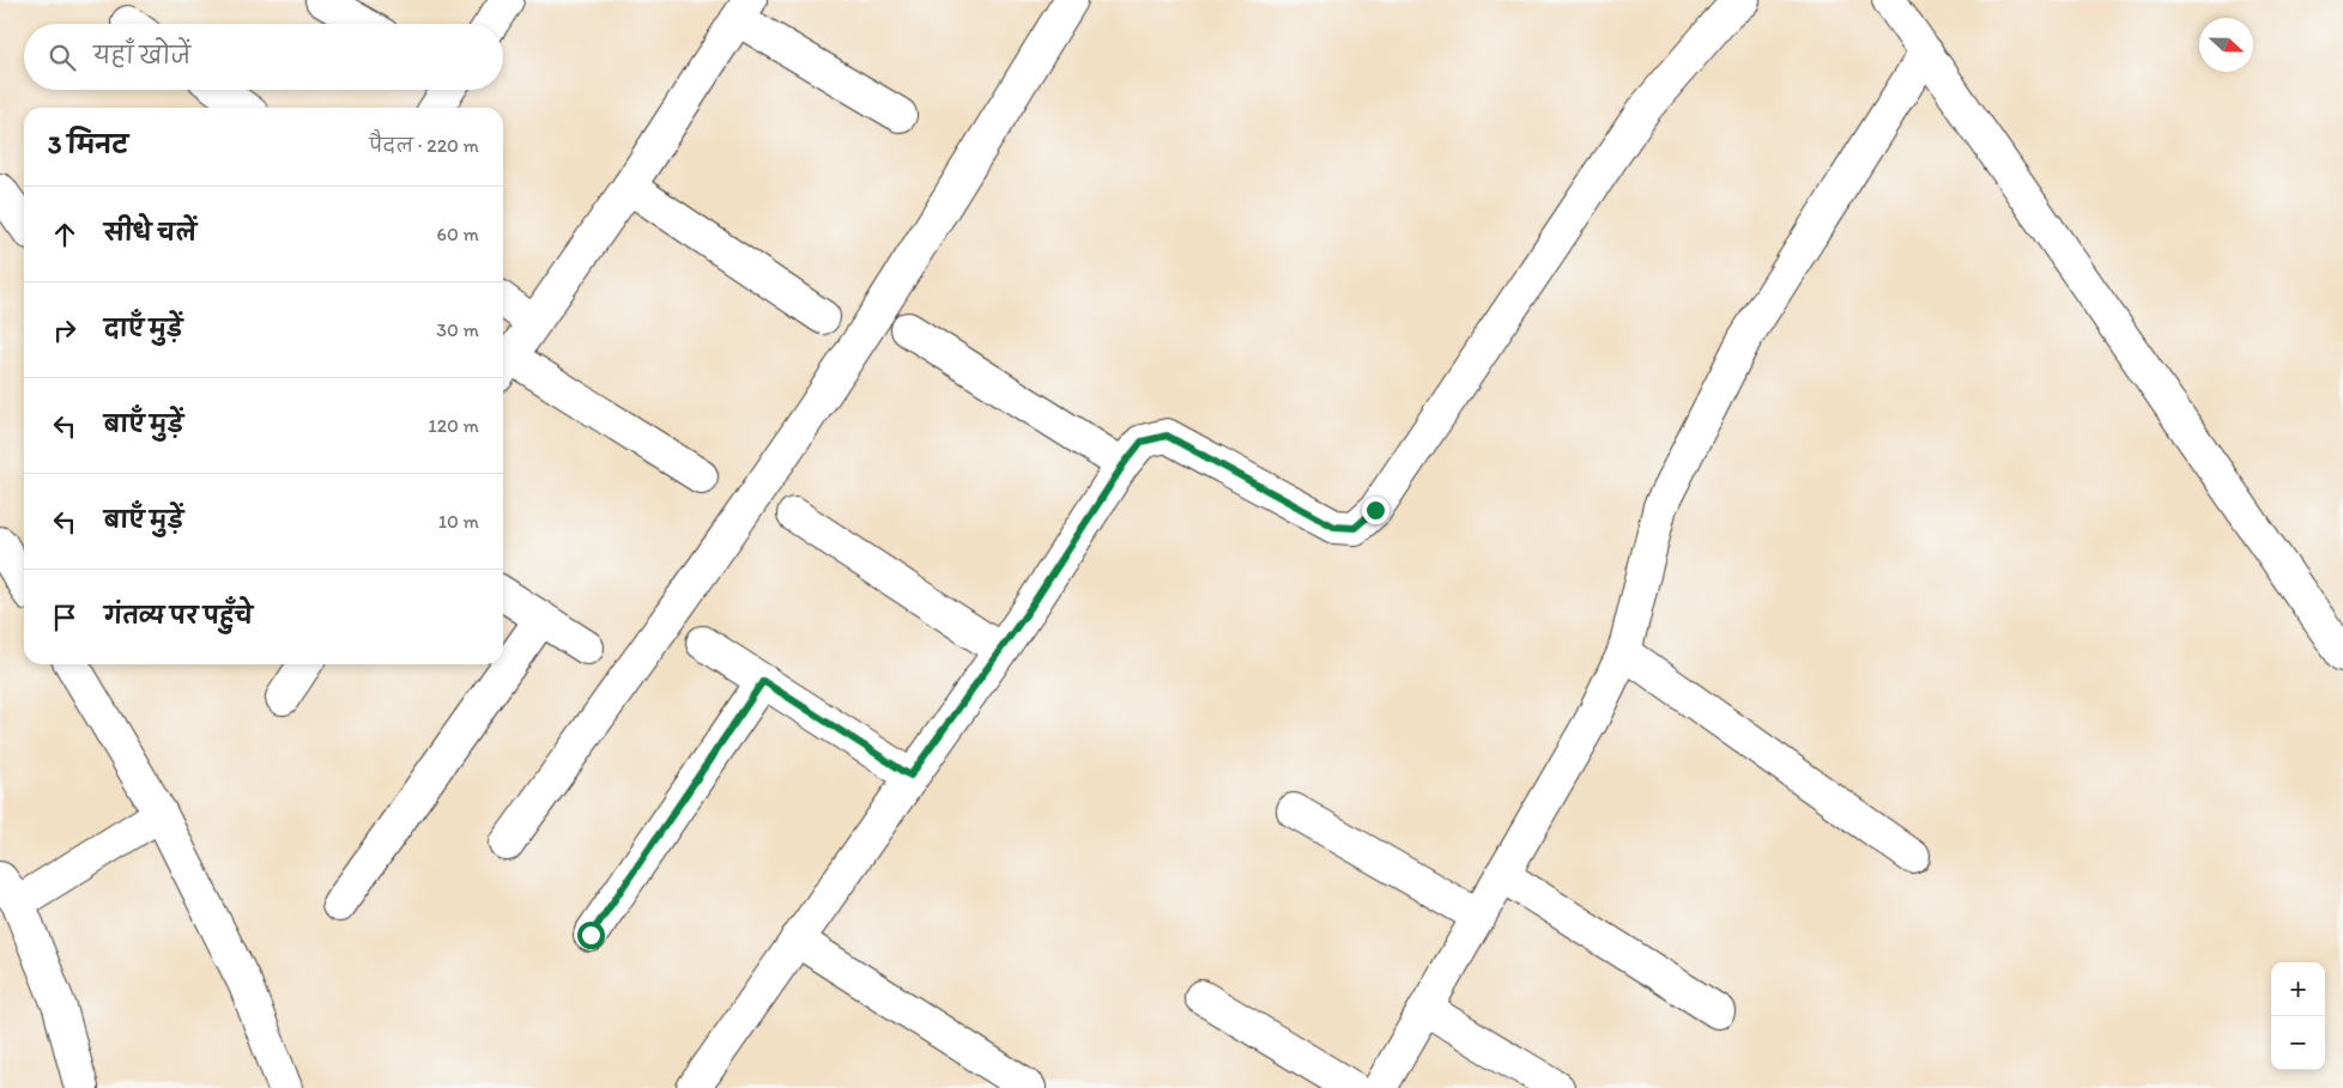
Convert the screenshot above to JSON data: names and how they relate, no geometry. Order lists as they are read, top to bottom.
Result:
{
  "north": "right",
  "page": {
    "search": "यहाँ खोजें",
    "heading": ["3 मिनट", "पैदल · 220 m"],
    "list": [
      ["सीधे चलें", "60 m"],
      ["दाएँ मुड़ें", "30 m"],
      ["बाएँ मुड़ें", "120 m"],
      ["बाएँ मुड़ें", "10 m"],
      "गंतव्य पर पहुँचे"
    ],
    "map_buttons": ["+", "−"]
  }
}
